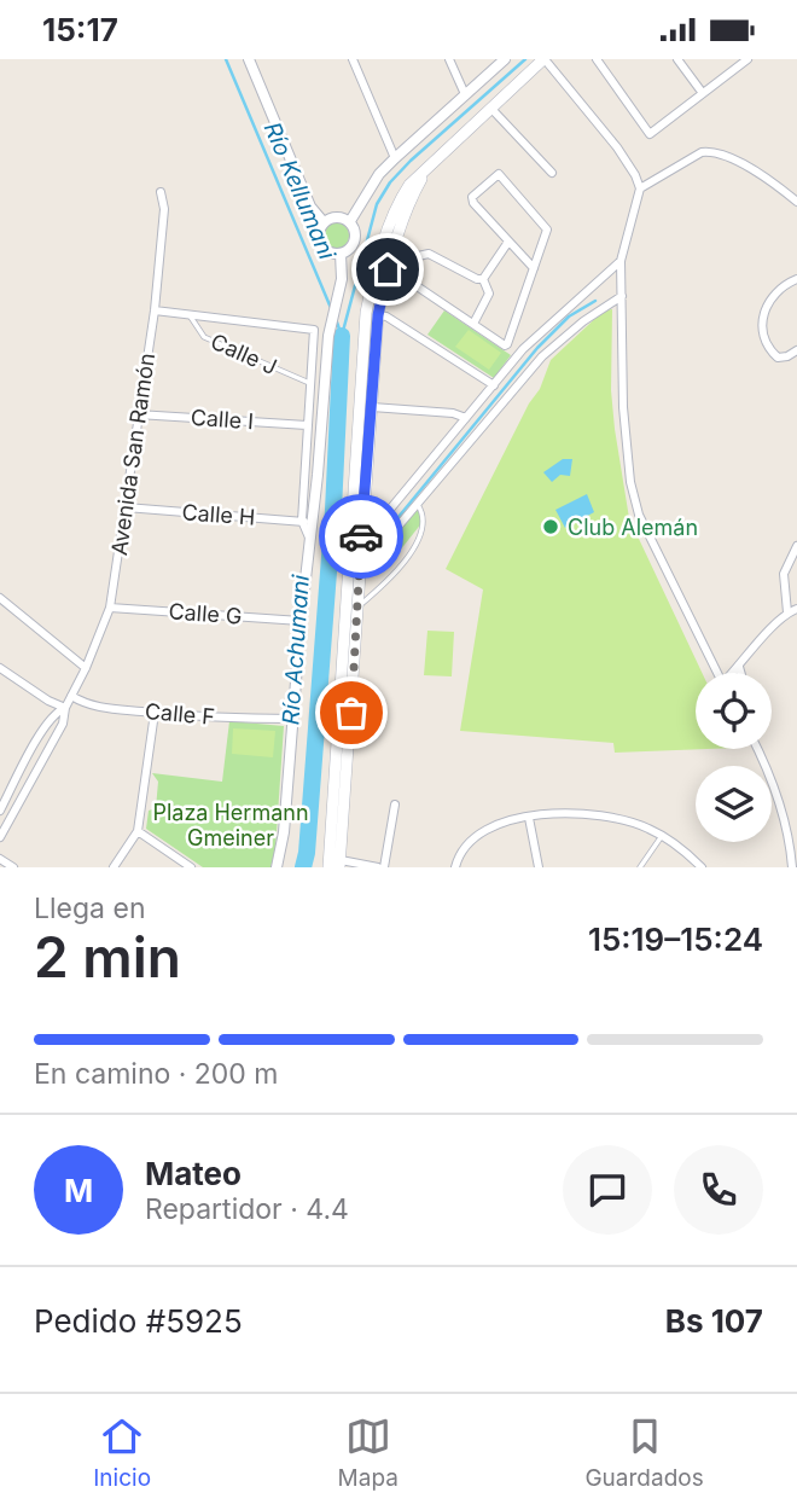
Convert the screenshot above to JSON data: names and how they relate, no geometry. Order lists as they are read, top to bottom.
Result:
{
  "streets": {
    "street": [
      "Calle I",
      "Avenida San Ramón",
      "Calle H",
      "Calle G",
      "Calle F"
    ],
    "lane": ["Calle J"]
  },
  "crossings": [
    ["Calle I", "Avenida San Ramón"],
    ["Avenida San Ramón", "Calle H"],
    ["Avenida San Ramón", "Calle G"],
    ["Avenida San Ramón", "Calle F"]
  ],
  "water": ["Río Kellumani", "Río Achumani"],
  "parks": ["Plaza Hermann Gmeiner"],
  "places": ["Club Alemán"],
  "page": {
    "status": "15:17",
    "heading": ["2 min", "Llega en", "15:19–15:24"],
    "panel": [
      "Mateo",
      "Repartidor · 4.4",
      "Pedido #5925",
      "Bs 107"
    ],
    "bar": "En camino · 200 m",
    "round": "M",
    "tabs": ["Inicio", "Mapa", "Guardados"]
  }
}
